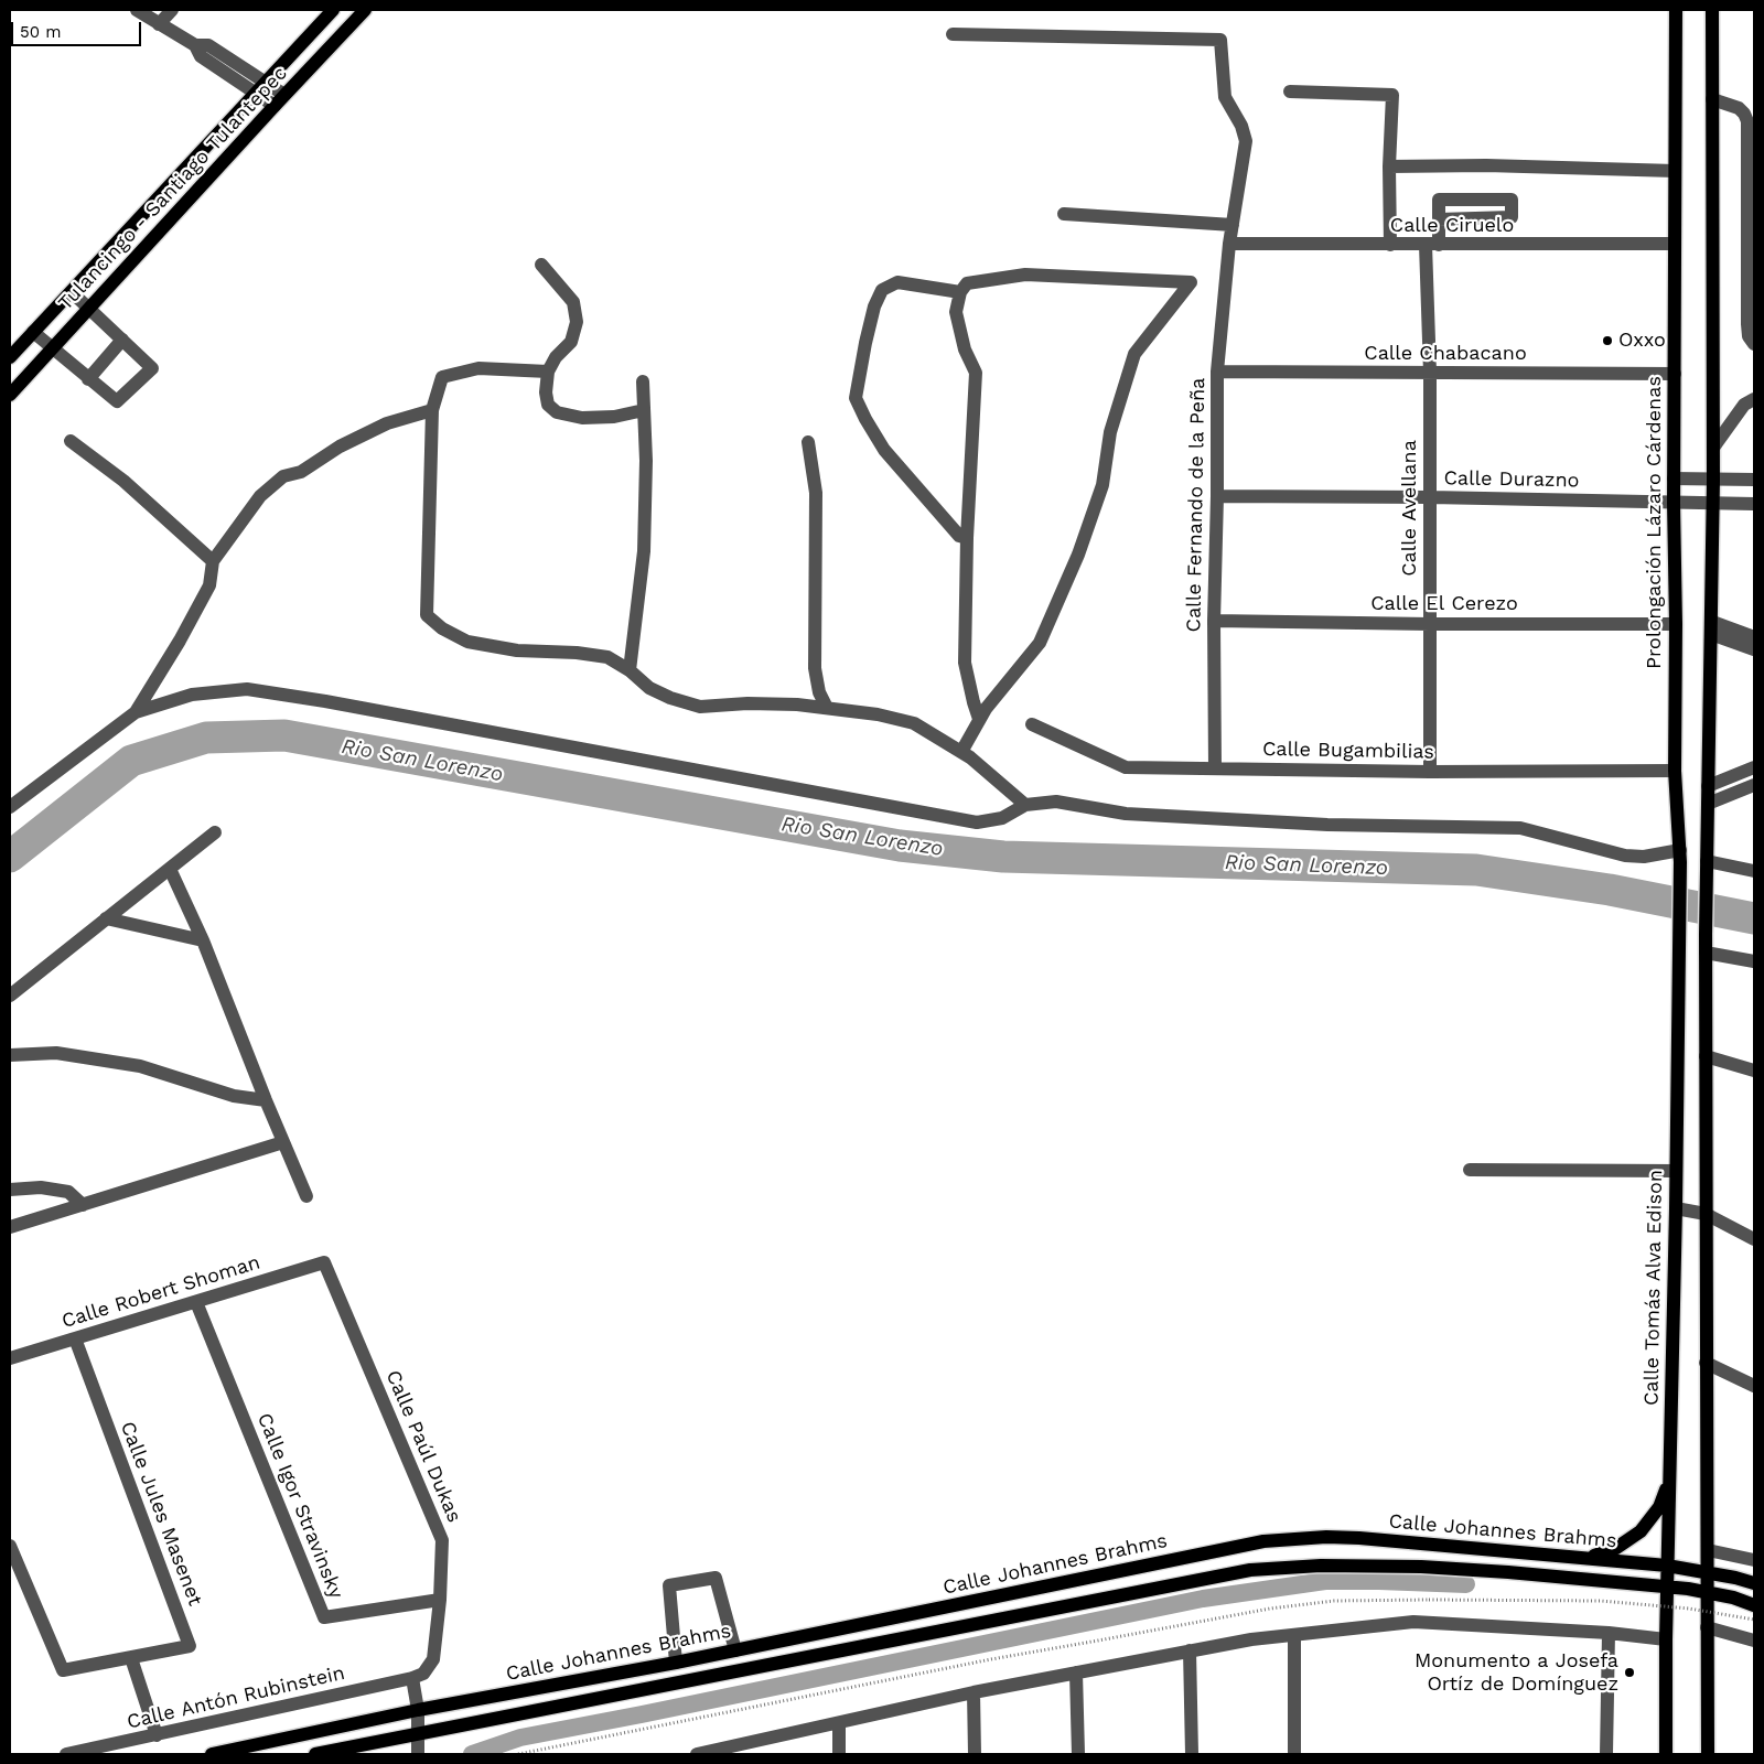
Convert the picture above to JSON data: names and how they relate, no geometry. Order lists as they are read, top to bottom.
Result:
{
  "streets": {
    "main road": [
      "Tulancingo - Santiago Tulantepec",
      "Prolongación Lázaro Cárdenas",
      "Calle Tomás Alva Edison",
      "Calle Johannes Brahms"
    ],
    "street": [
      "Calle Ciruelo",
      "Calle Chabacano",
      "Calle Durazno",
      "Calle Fernando de la Peña",
      "Calle Avellana",
      "Calle El Cerezo",
      "Calle Bugambilias",
      "Calle Robert Shoman",
      "Calle Paúl Dukas",
      "Calle Igor Stravinsky",
      "Calle Jules Masenet",
      "Calle Antón Rubinstein"
    ]
  },
  "crossings": [
    ["Calle Ciruelo", "Calle Fernando de la Peña"],
    ["Calle Ciruelo", "Calle Avellana"],
    ["Calle Ciruelo", "Prolongación Lázaro Cárdenas"],
    ["Calle Chabacano", "Calle Fernando de la Peña"],
    ["Calle Chabacano", "Calle Avellana"],
    ["Calle Chabacano", "Prolongación Lázaro Cárdenas"],
    ["Calle Durazno", "Calle Fernando de la Peña"],
    ["Calle Durazno", "Calle Avellana"],
    ["Calle Durazno", "Prolongación Lázaro Cárdenas"],
    ["Calle Fernando de la Peña", "Calle El Cerezo"],
    ["Calle Fernando de la Peña", "Calle Bugambilias"],
    ["Calle Avellana", "Calle El Cerezo"],
    ["Calle Avellana", "Calle Bugambilias"],
    ["Prolongación Lázaro Cárdenas", "Calle El Cerezo"],
    ["Prolongación Lázaro Cárdenas", "Calle Bugambilias"],
    ["Prolongación Lázaro Cárdenas", "Calle Tomás Alva Edison"],
    ["Calle Tomás Alva Edison", "Calle Johannes Brahms"],
    ["Calle Robert Shoman", "Calle Paúl Dukas"],
    ["Calle Robert Shoman", "Calle Igor Stravinsky"],
    ["Calle Robert Shoman", "Calle Jules Masenet"],
    ["Calle Paúl Dukas", "Calle Igor Stravinsky"],
    ["Calle Paúl Dukas", "Calle Antón Rubinstein"]
  ],
  "water": ["Rio San Lorenzo"],
  "places": ["Oxxo", "Monumento a Josefa Ortíz de Domínguez"],
  "scale_bar": "50 m"
}
